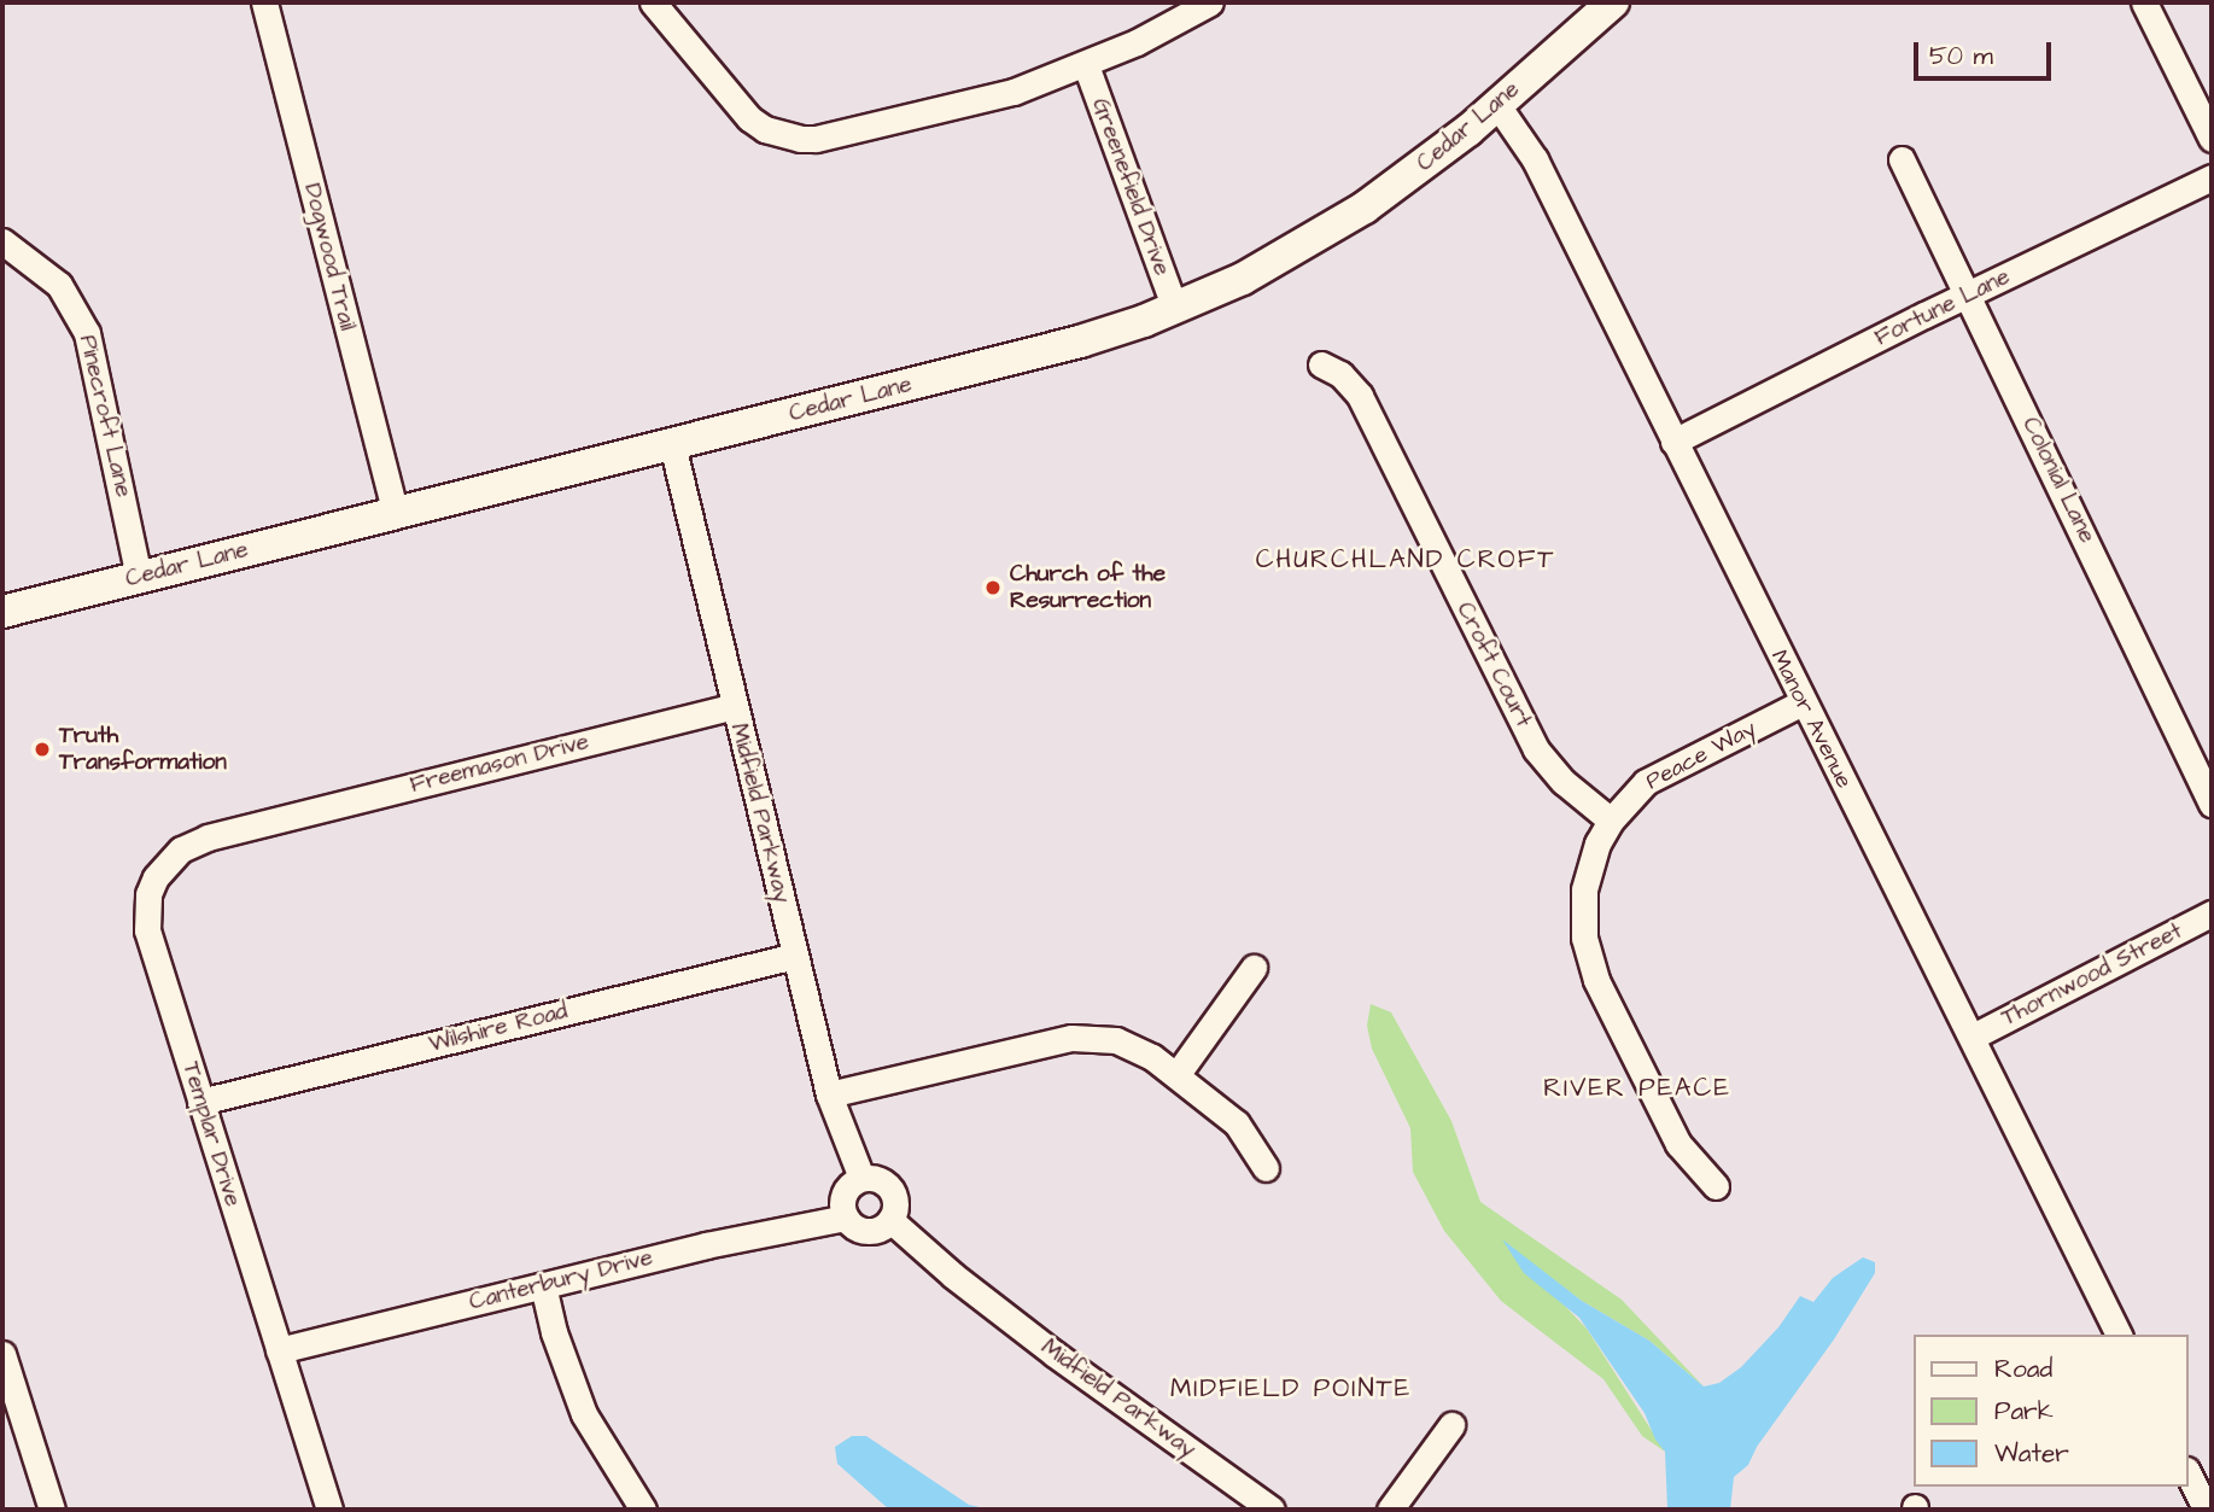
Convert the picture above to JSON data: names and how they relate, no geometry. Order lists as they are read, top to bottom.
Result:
{
  "streets": {
    "main road": ["Cedar Lane"],
    "street": [
      "Greenefield Drive",
      "Dogwood Trail",
      "Fortune Lane",
      "Pinecroft Lane",
      "Colonial Lane",
      "Croft Court",
      "Manor Avenue",
      "Peace Way",
      "Freemason Drive",
      "Midfield Parkway",
      "Thornwood Street",
      "Wilshire Road",
      "Templar Drive",
      "Canterbury Drive"
    ]
  },
  "crossings": [
    ["Cedar Lane", "Greenefield Drive"],
    ["Cedar Lane", "Dogwood Trail"],
    ["Cedar Lane", "Pinecroft Lane"],
    ["Cedar Lane", "Manor Avenue"],
    ["Cedar Lane", "Midfield Parkway"],
    ["Fortune Lane", "Colonial Lane"],
    ["Fortune Lane", "Manor Avenue"],
    ["Croft Court", "Peace Way"],
    ["Manor Avenue", "Peace Way"],
    ["Manor Avenue", "Thornwood Street"],
    ["Freemason Drive", "Midfield Parkway"],
    ["Freemason Drive", "Templar Drive"],
    ["Midfield Parkway", "Wilshire Road"],
    ["Midfield Parkway", "Canterbury Drive"],
    ["Wilshire Road", "Templar Drive"],
    ["Templar Drive", "Canterbury Drive"]
  ],
  "districts": ["CHURCHLAND CROFT", "RIVER PEACE", "MIDFIELD POINTE"],
  "places": ["Church of the Resurrection", "Truth Transformation"],
  "legend": ["Road", "Park", "Water"],
  "scale_bar": "50 m"
}
